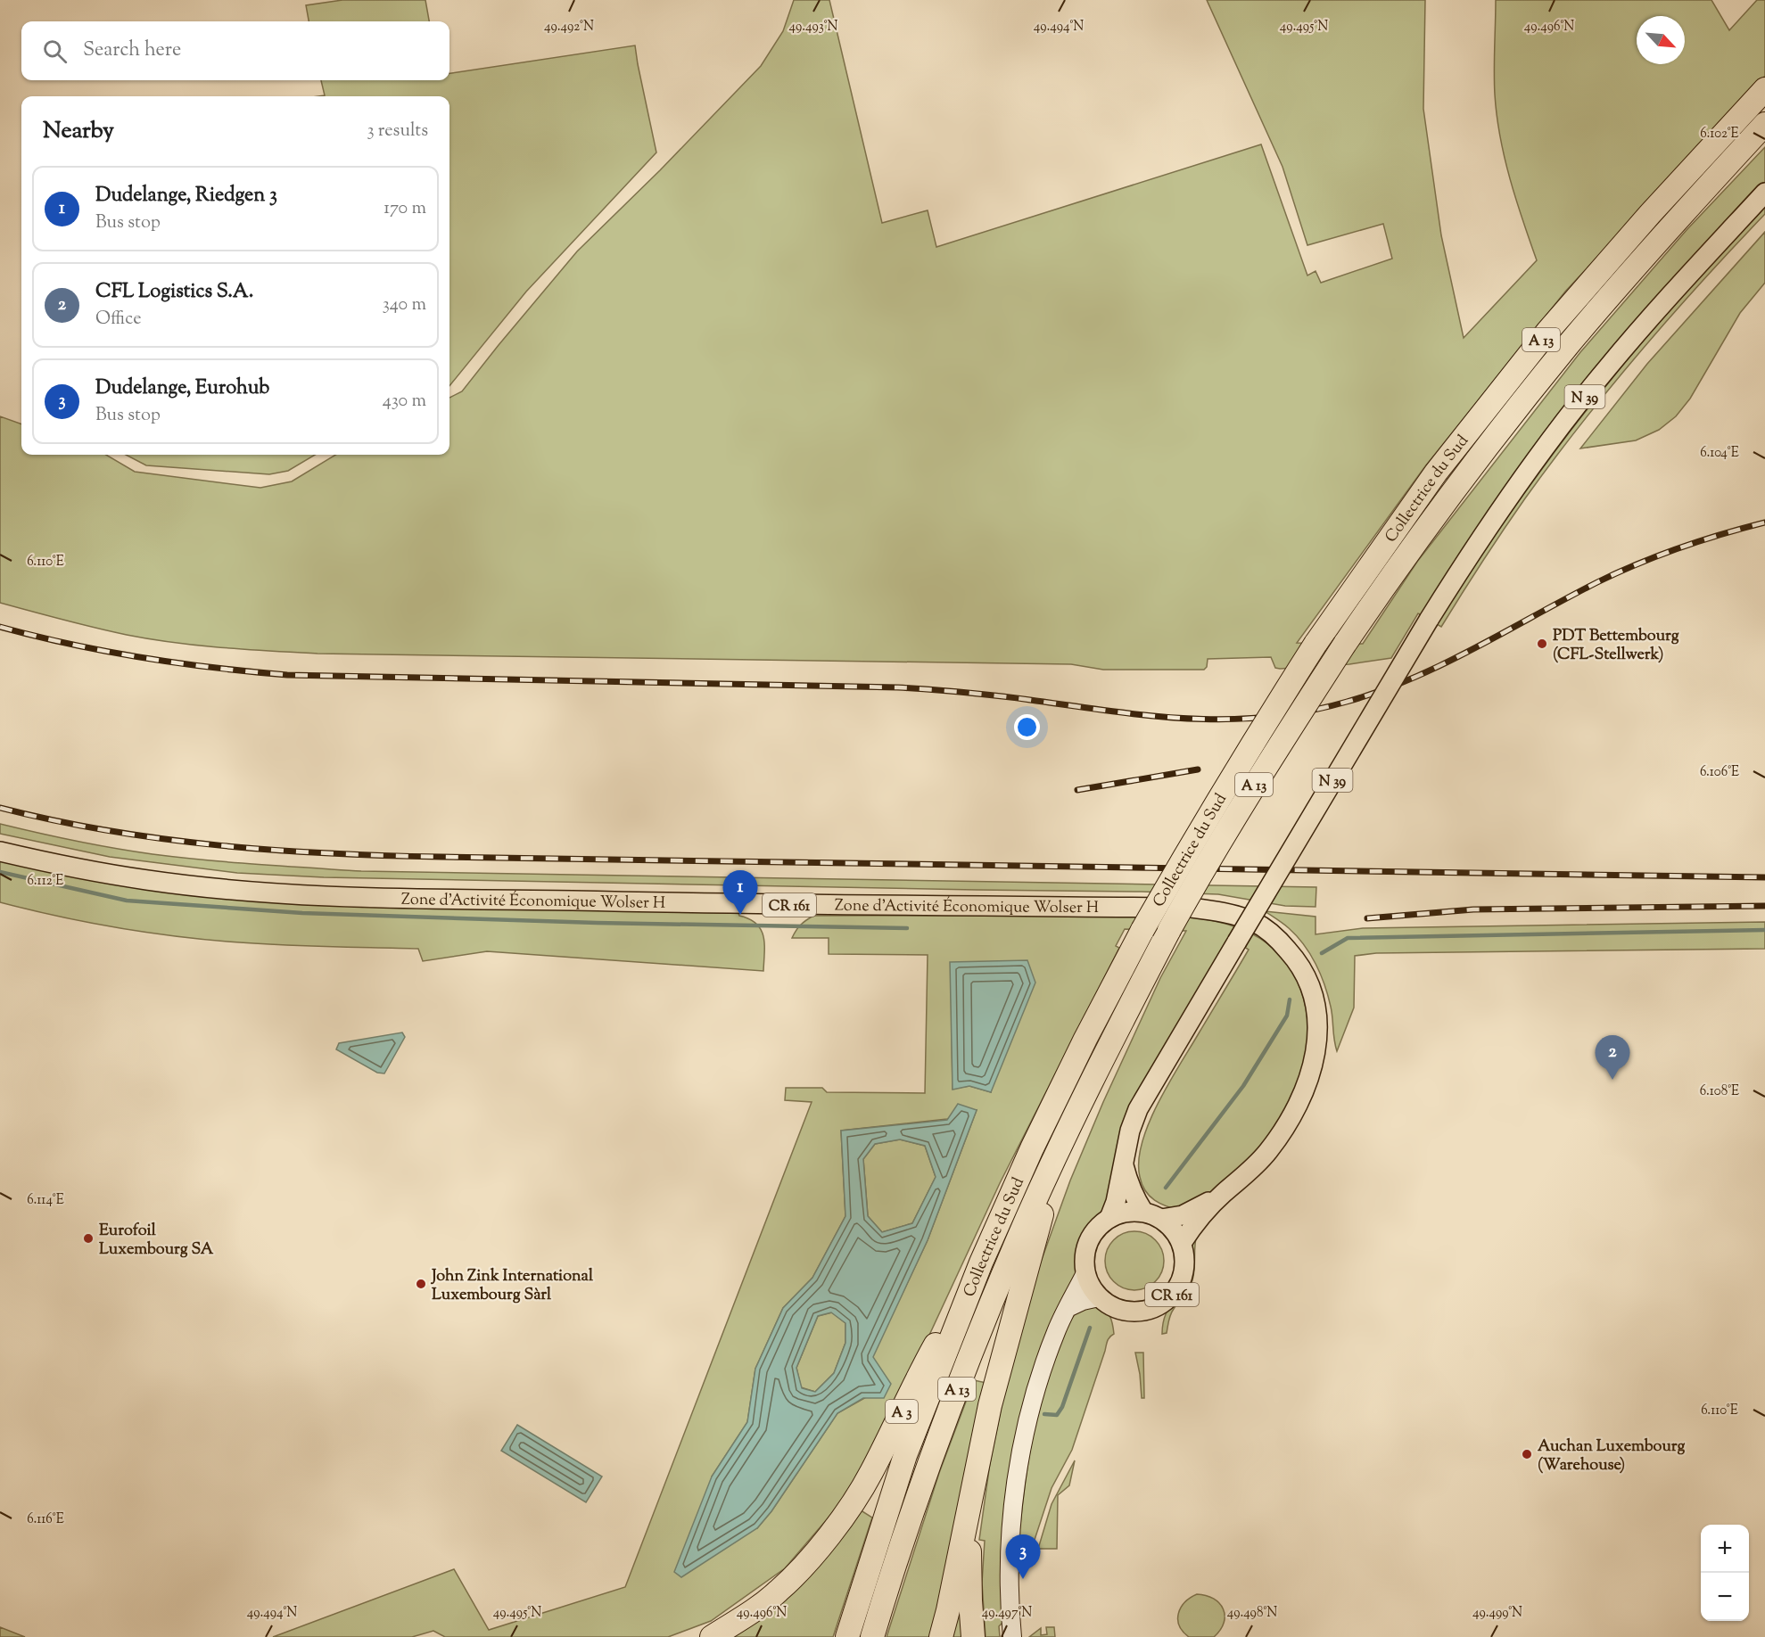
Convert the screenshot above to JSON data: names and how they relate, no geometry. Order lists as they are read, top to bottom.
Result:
{
  "streets": {
    "highway": ["A 13", "Collectrice du Sud", "A 3"],
    "main road": ["N 39", "Zone d'Activité Économique Wolser H", "CR 161"]
  },
  "crossings": [
    ["N 39", "Zone d'Activité Économique Wolser H"],
    ["N 39", "CR 161"],
    ["Collectrice du Sud", "A 3"],
    ["Zone d'Activité Économique Wolser H", "CR 161"]
  ],
  "places": [
    "PDT Bettembourg (CFL-Stellwerk)",
    "Eurofoil Luxembourg SA",
    "John Zink International Luxembourg Sàrl",
    "Auchan Luxembourg (Warehouse)"
  ],
  "north": "bottom right",
  "page": {
    "search": "Search here",
    "heading": ["Nearby", "3 results"],
    "list": [
      {
        "mark": "1",
        "name": "Dudelange, Riedgen 3",
        "note": "Bus stop",
        "value": "170 m"
      },
      {
        "mark": "2",
        "name": "CFL Logistics S.A.",
        "note": "Office",
        "value": "340 m"
      },
      {
        "mark": "3",
        "name": "Dudelange, Eurohub",
        "note": "Bus stop",
        "value": "430 m"
      }
    ],
    "pins": ["1", "2", "3"],
    "map_buttons": ["+", "−"]
  },
  "coordinates": [
    "49.492°N",
    "49.493°N",
    "49.494°N",
    "49.495°N",
    "49.496°N",
    "6.102°E",
    "6.104°E",
    "6.110°E",
    "6.106°E",
    "6.112°E",
    "6.108°E",
    "6.114°E",
    "6.116°E",
    "49.497°N",
    "49.498°N",
    "49.499°N"
  ]
}
